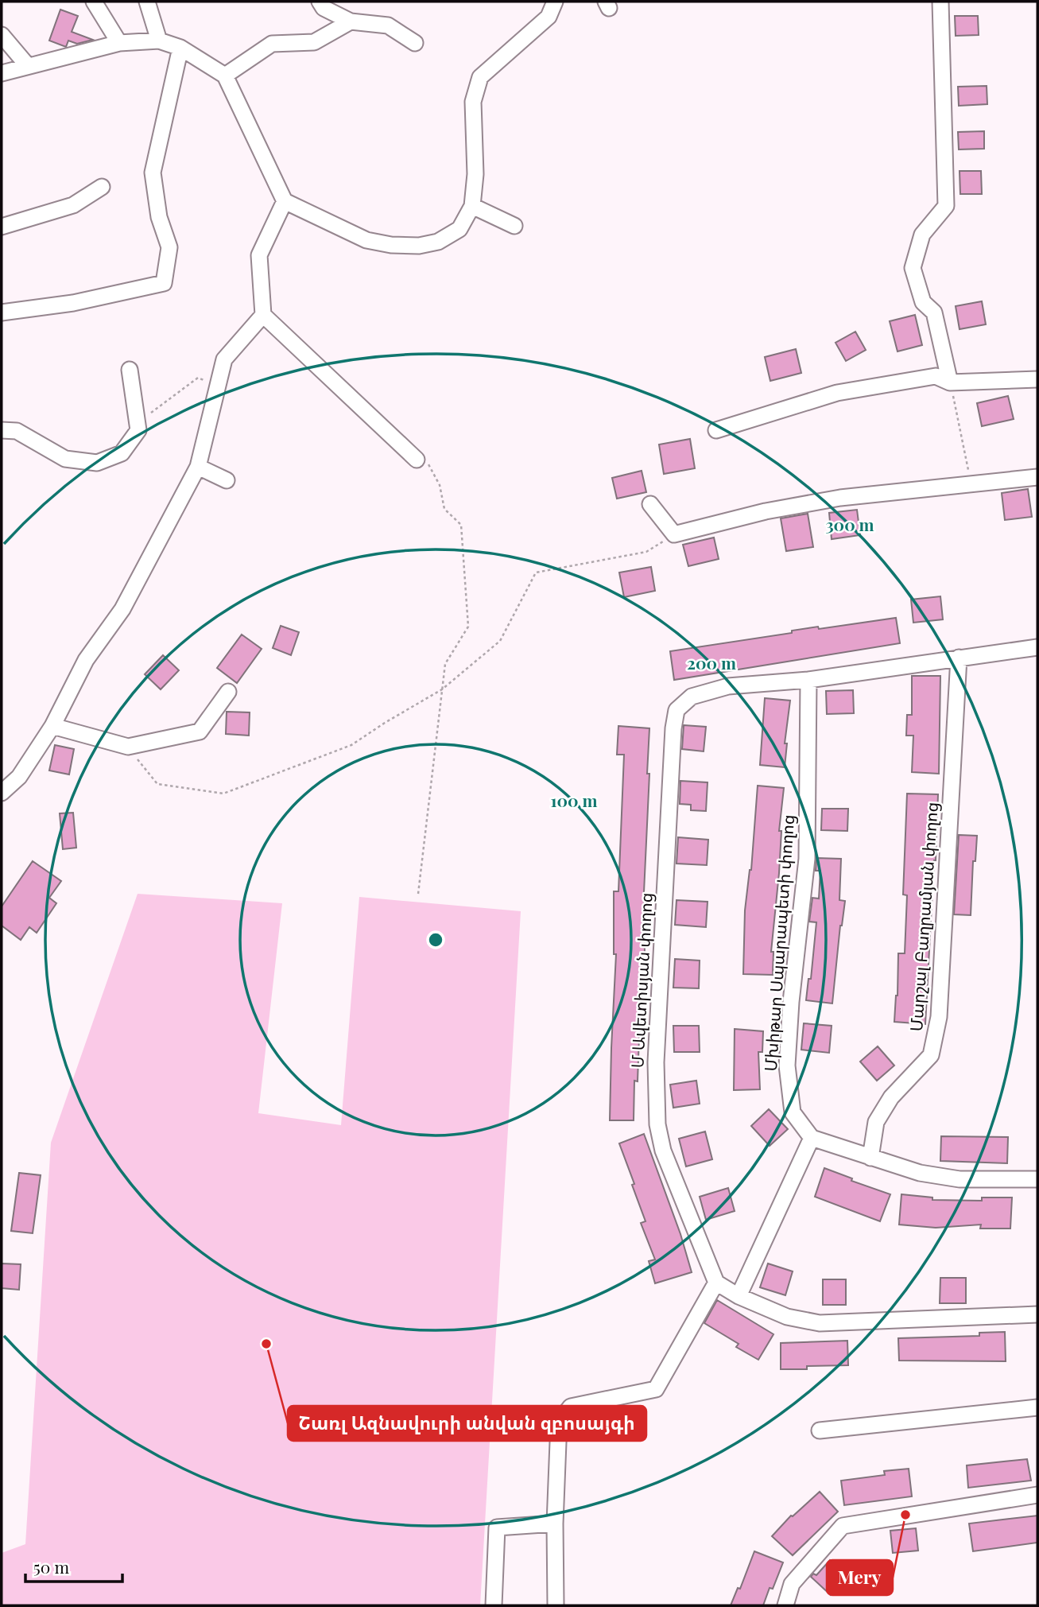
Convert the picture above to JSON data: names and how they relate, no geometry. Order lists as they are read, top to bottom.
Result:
{
  "streets": {
    "street": ["Մարշալ Բաղրամյան փողոց", "Մխիթար Սպարապետի փողոց", "Մ Ավետիսյան փողոց"]
  },
  "crossings": [
    ["Մարշալ Բաղրամյան փողոց", "Մ Ավետիսյան փողոց"],
    ["Մխիթար Սպարապետի փողոց", "Մ Ավետիսյան փողոց"]
  ],
  "places": ["Շառլ Ազնավուրի անվան զբոսայգի", "Mery"],
  "scale_bar": "50 m",
  "rings": ["300 m", "200 m", "100 m"]
}
